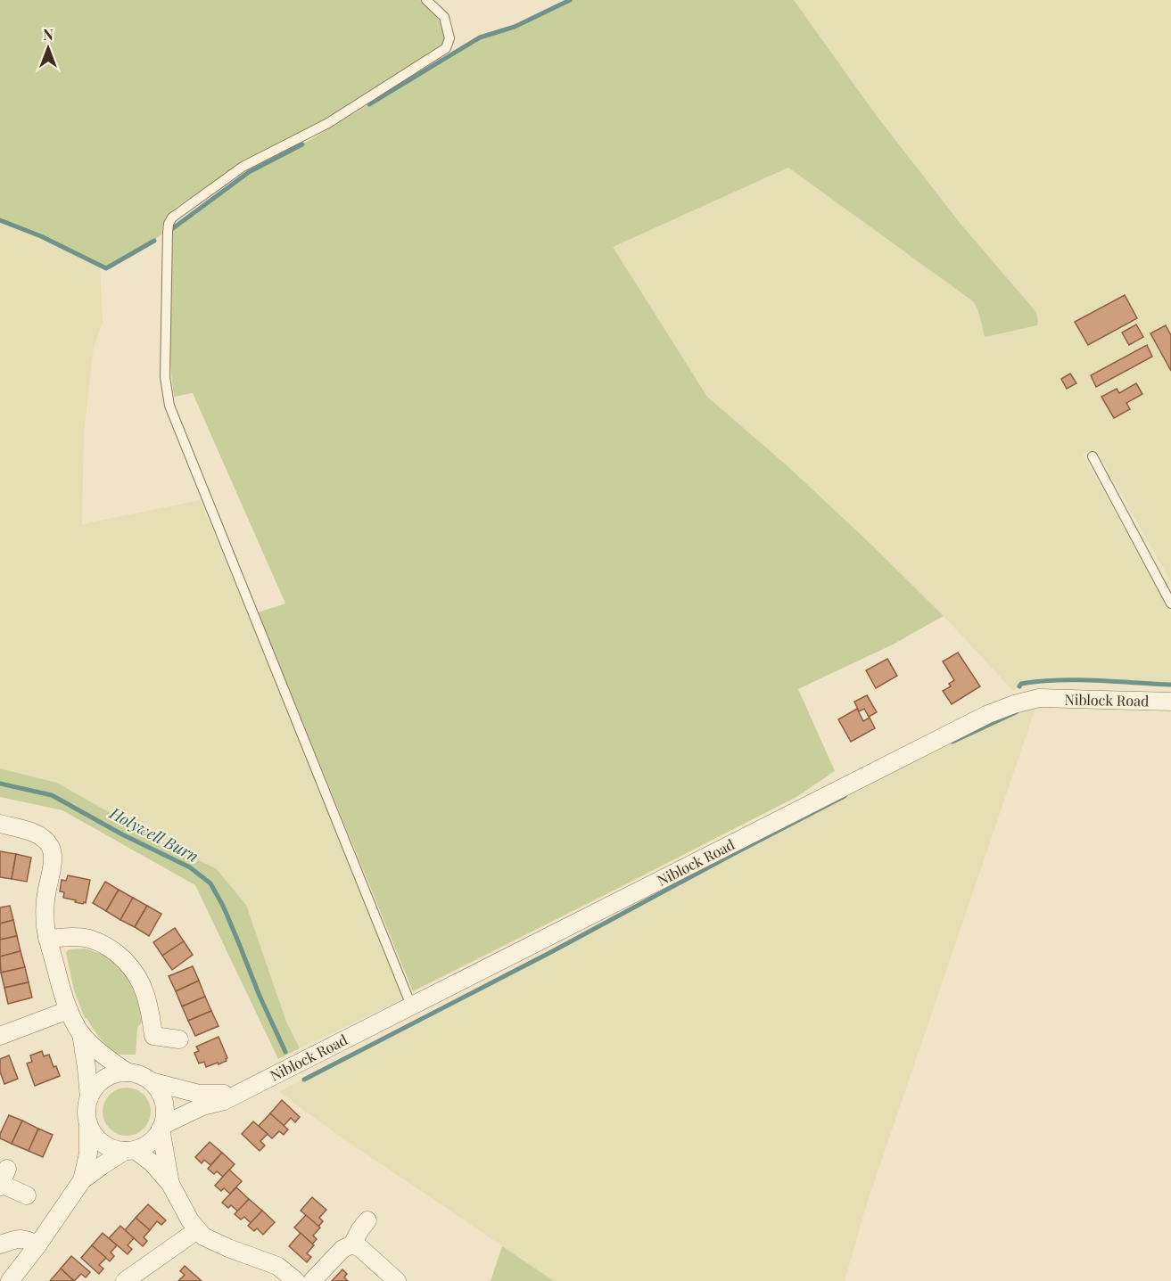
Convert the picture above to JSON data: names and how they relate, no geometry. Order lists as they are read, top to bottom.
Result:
{
  "streets": {
    "street": ["Niblock Road"]
  },
  "water": ["Holywell Burn"],
  "north": "top"
}
